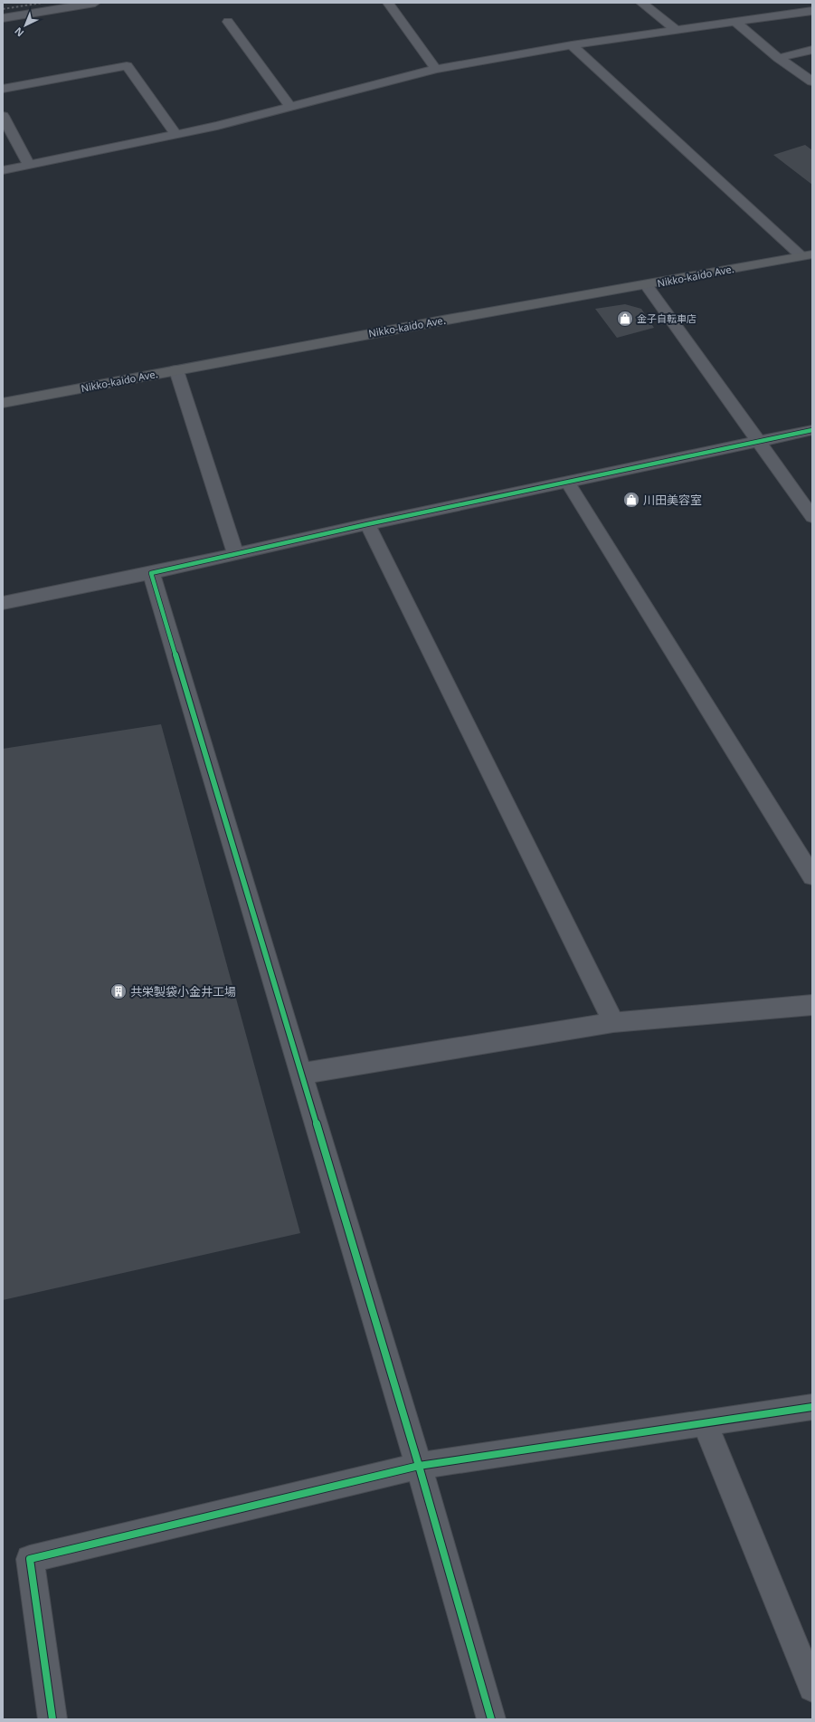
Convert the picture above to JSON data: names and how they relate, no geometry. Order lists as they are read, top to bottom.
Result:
{
  "streets": {
    "highway": ["Nikko-kaido Ave."]
  },
  "places": {
    "shop": ["金子自転車店", "川田美容室"],
    "building": ["共栄製袋小金井工場"]
  },
  "north": "bottom left"
}
